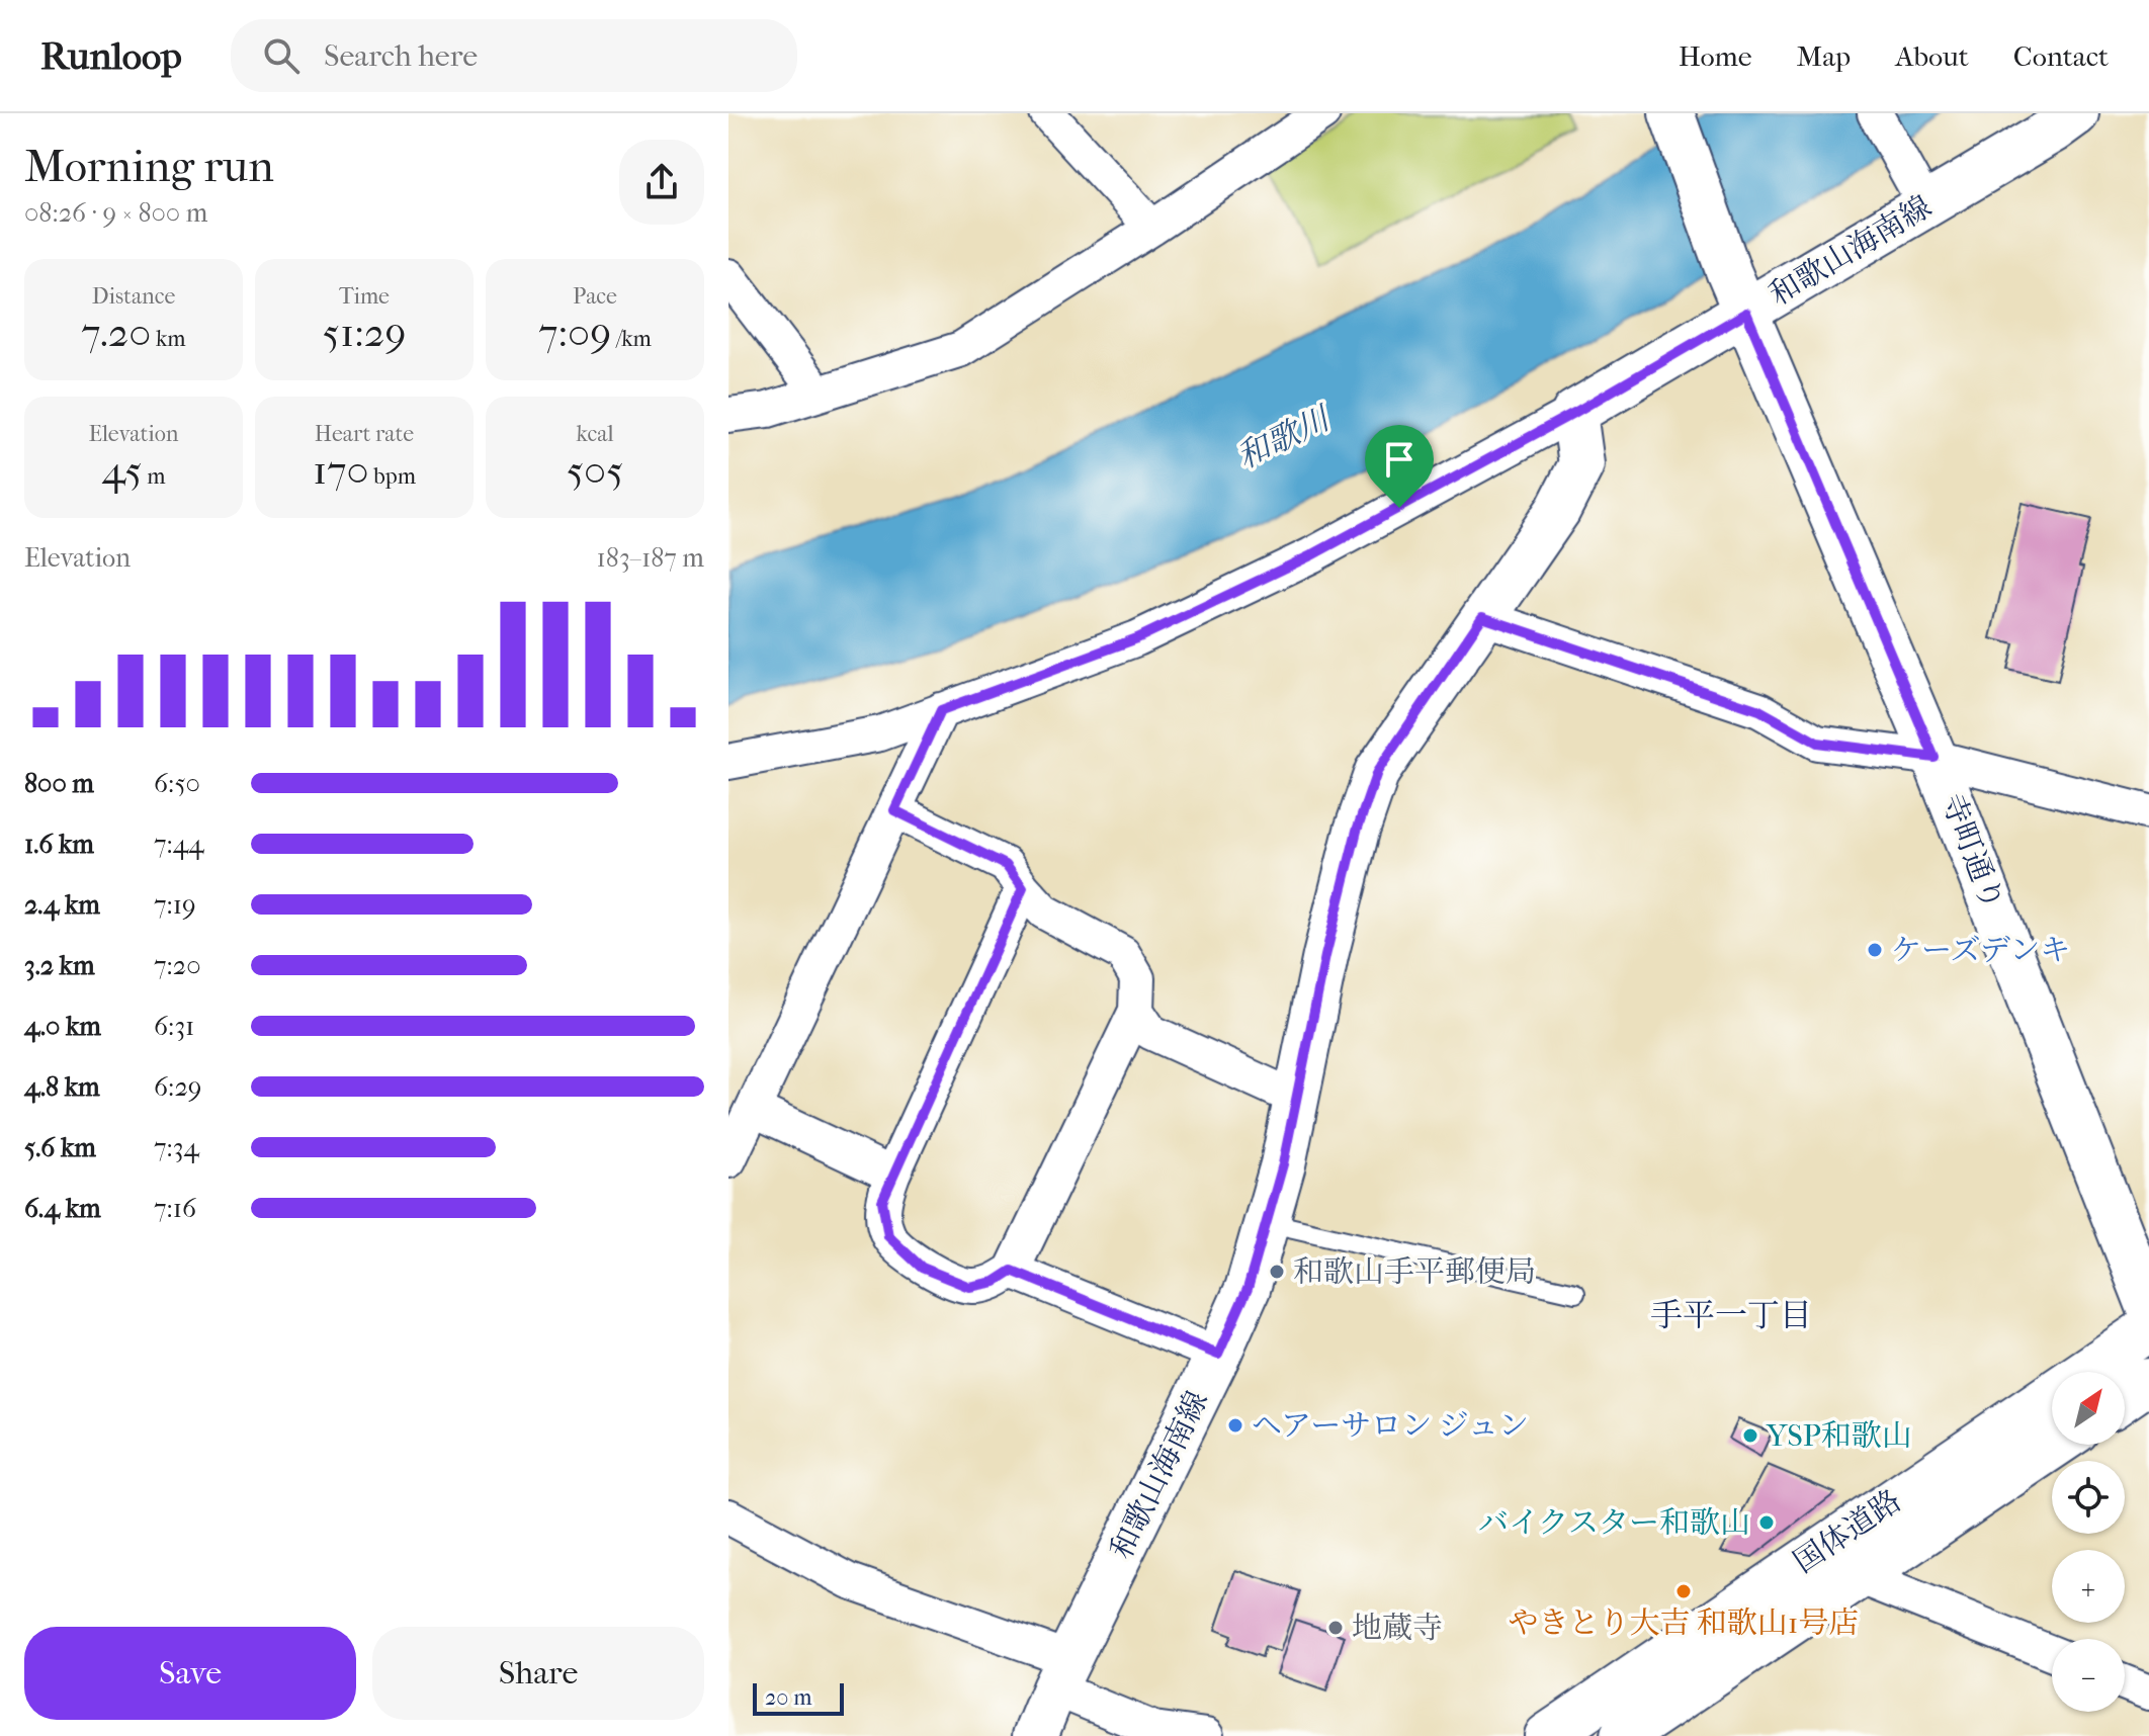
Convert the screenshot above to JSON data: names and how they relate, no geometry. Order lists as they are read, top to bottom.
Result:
{
  "streets": {
    "street": ["和歌山海南線", "寺町通り", "国体道路"]
  },
  "crossings": [
    ["和歌山海南線", "寺町通り"]
  ],
  "districts": ["手平一丁目"],
  "water": ["和歌川"],
  "places": [
    "ケーズデンキ",
    "和歌山手平郵便局",
    "ヘアーサロン ジュン",
    "YSP和歌山",
    "バイクスター和歌山",
    "やきとり大吉 和歌山1号店",
    "地蔵寺"
  ],
  "scale_bar": "20 m",
  "north": "top right",
  "page": {
    "header": "Runloop",
    "search": "Search here",
    "nav": [
      "Home",
      "Map",
      "About",
      "Contact"
    ],
    "heading": ["Morning run", "08:26 · 9 × 800 m"],
    "stats": [
      ["Distance", "7.20 km"],
      ["Time", "51:29"],
      ["Pace", "7:09 /km"],
      ["Elevation", "45 m"],
      ["Heart rate", "170 bpm"],
      ["kcal", "505"]
    ],
    "chart": ["Elevation", "183–187 m"],
    "list": [
      {
        "name": "800 m",
        "note": "6:50"
      },
      {
        "name": "1.6 km",
        "note": "7:44"
      },
      {
        "name": "2.4 km",
        "note": "7:19"
      },
      {
        "name": "3.2 km",
        "note": "7:20"
      },
      {
        "name": "4.0 km",
        "note": "6:31"
      },
      {
        "name": "4.8 km",
        "note": "6:29"
      },
      {
        "name": "5.6 km",
        "note": "7:34"
      },
      {
        "name": "6.4 km",
        "note": "7:16"
      }
    ],
    "map_buttons": ["+", "−"],
    "buttons": ["Save", "Share"],
    "scale": "20 m"
  }
}
